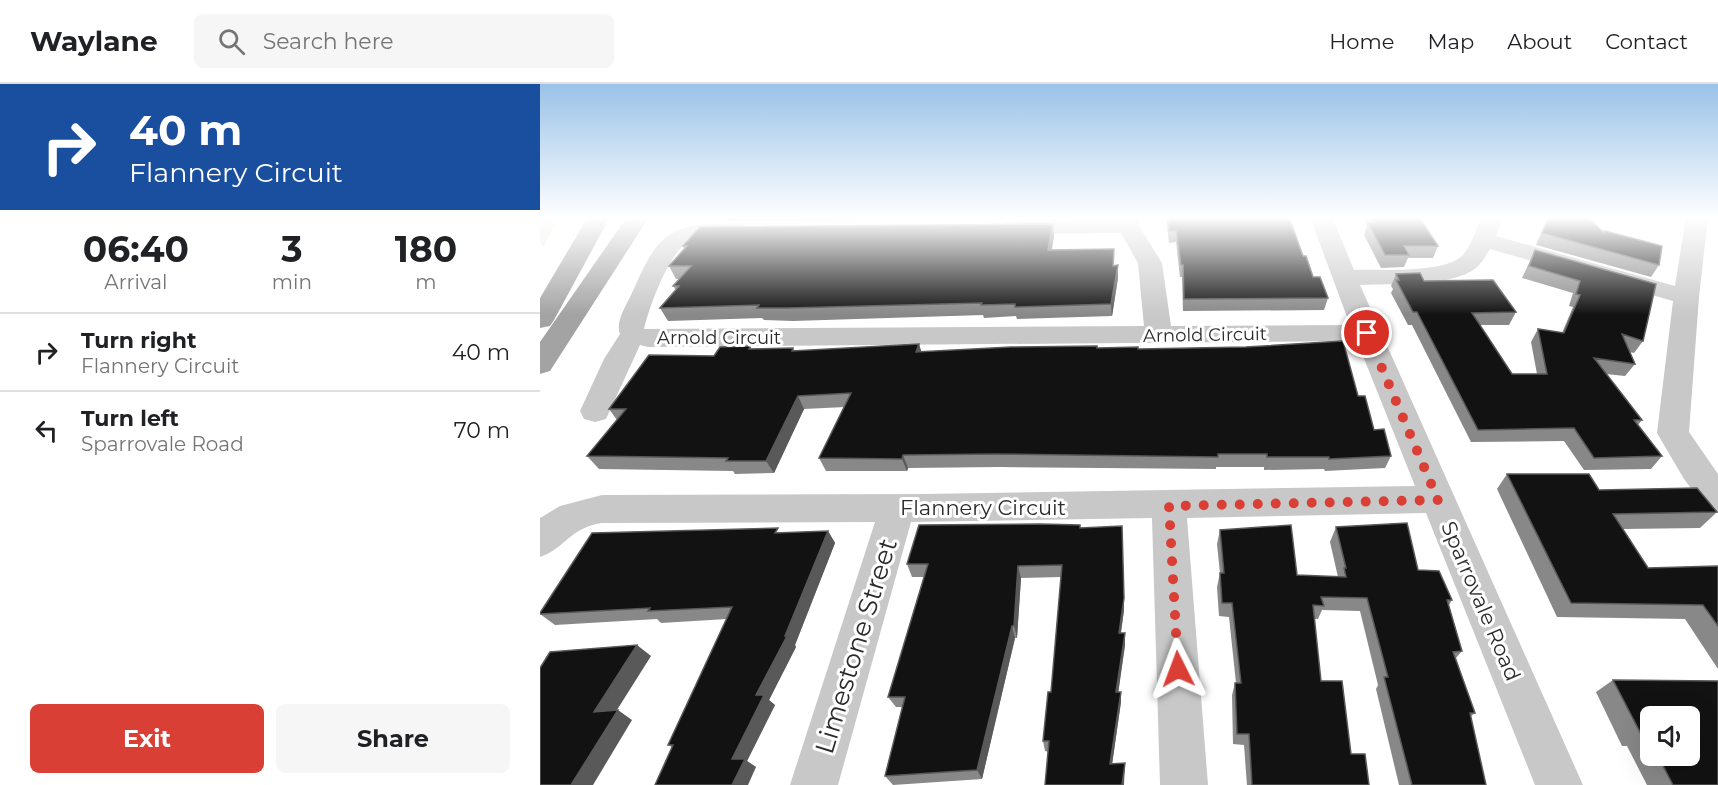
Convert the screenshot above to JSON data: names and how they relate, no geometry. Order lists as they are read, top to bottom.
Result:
{
  "streets": {
    "street": [
      "Arnold Circuit",
      "Flannery Circuit",
      "Sparrovale Road",
      "Limestone Street"
    ]
  },
  "crossings": [
    ["Arnold Circuit", "Sparrovale Road"],
    ["Flannery Circuit", "Sparrovale Road"],
    ["Flannery Circuit", "Limestone Street"]
  ],
  "page": {
    "header": "Waylane",
    "search": "Search here",
    "nav": [
      "Home",
      "Map",
      "About",
      "Contact"
    ],
    "turn": ["40 m", "Flannery Circuit"],
    "eta": [
      "06:40",
      "Arrival",
      "3",
      "min",
      "180",
      "m"
    ],
    "list": [
      {
        "name": "Turn right",
        "note": "Flannery Circuit",
        "value": "40 m"
      },
      {
        "name": "Turn left",
        "note": "Sparrovale Road",
        "value": "70 m"
      }
    ],
    "buttons": ["Exit", "Share"]
  }
}
